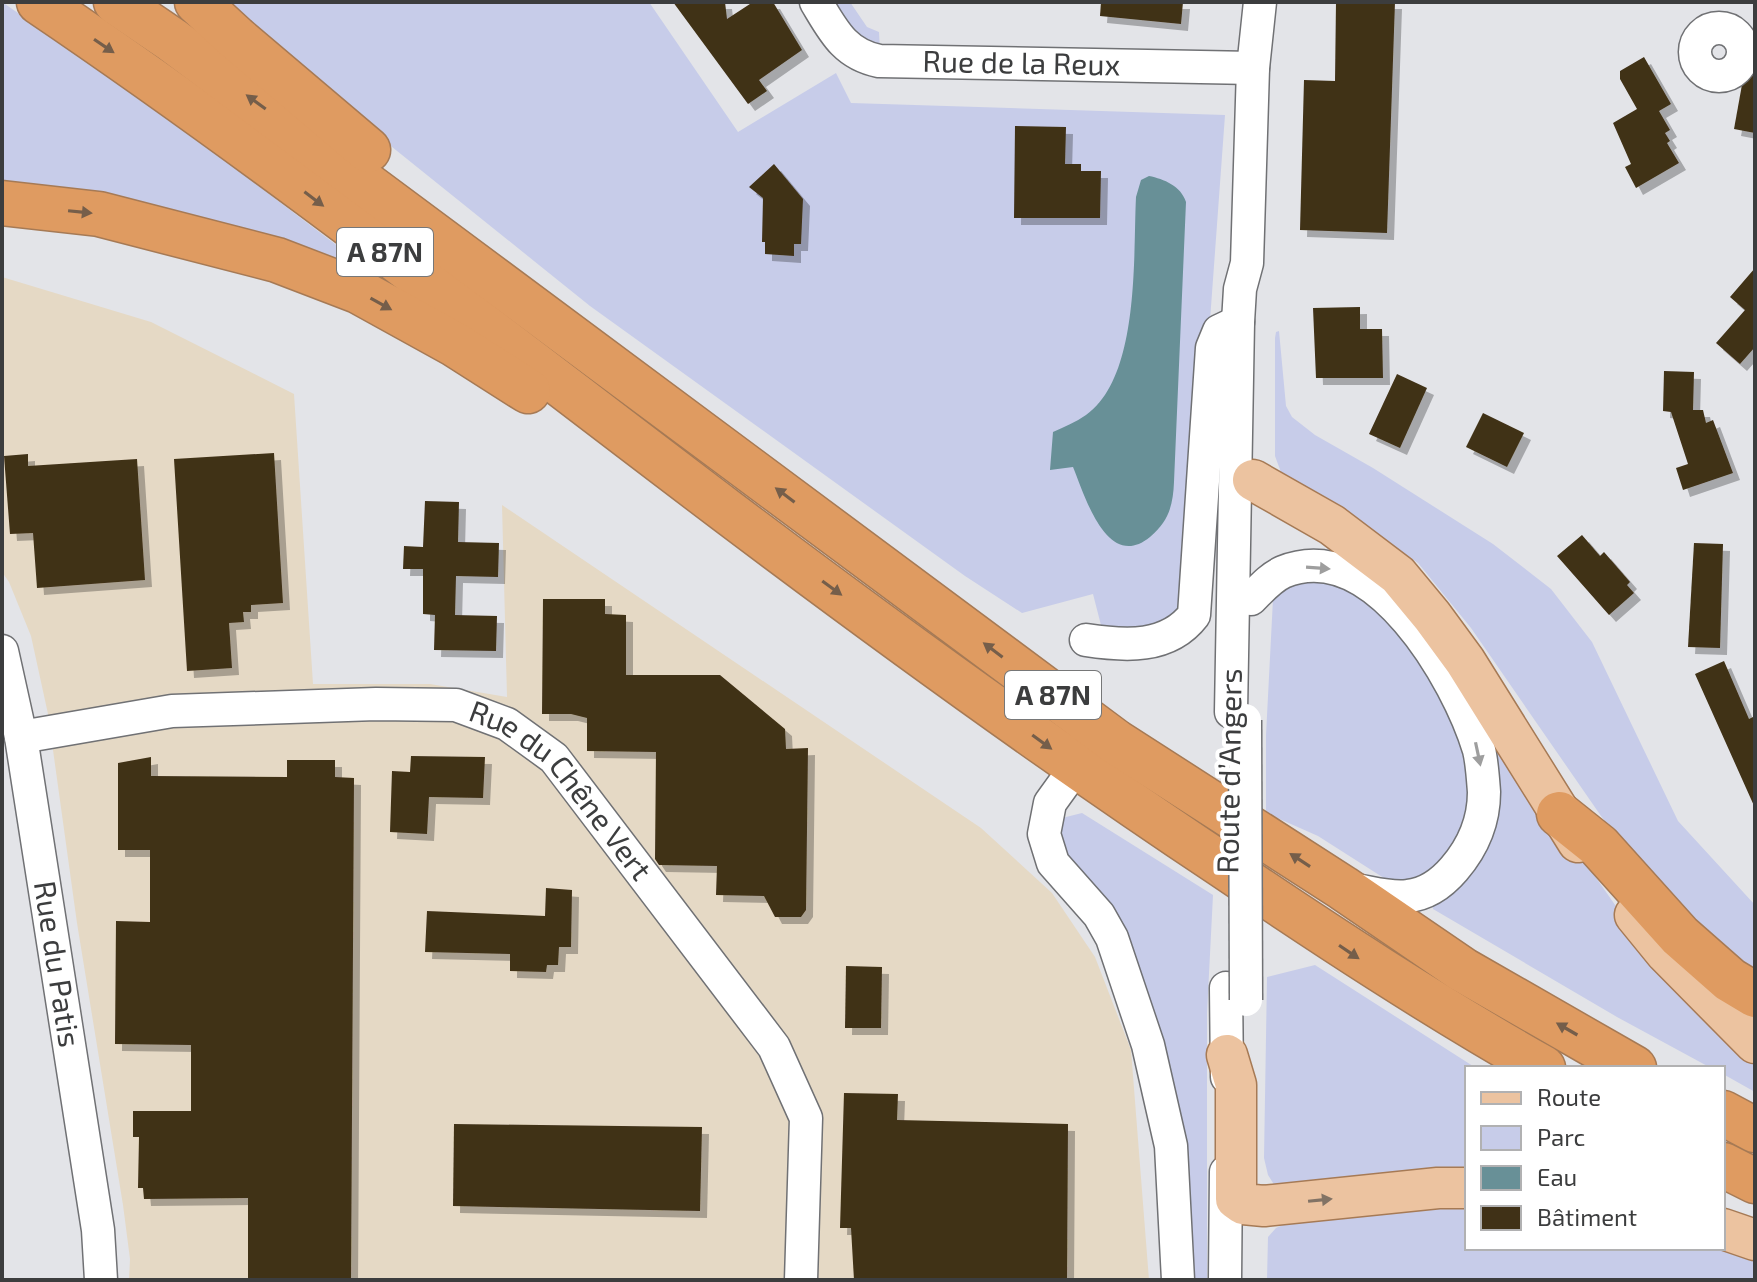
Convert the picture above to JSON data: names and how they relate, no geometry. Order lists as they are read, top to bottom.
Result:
{
  "streets": {
    "highway": ["A 87N"],
    "street": [
      "Rue de la Reux",
      "Route d’Angers",
      "Rue du Chêne Vert",
      "Rue du Patis"
    ]
  },
  "crossings": [
    ["Rue de la Reux", "Route d’Angers"],
    ["Rue du Chêne Vert", "Rue du Patis"]
  ],
  "legend": [
    "Route",
    "Parc",
    "Eau",
    "Bâtiment"
  ]
}
